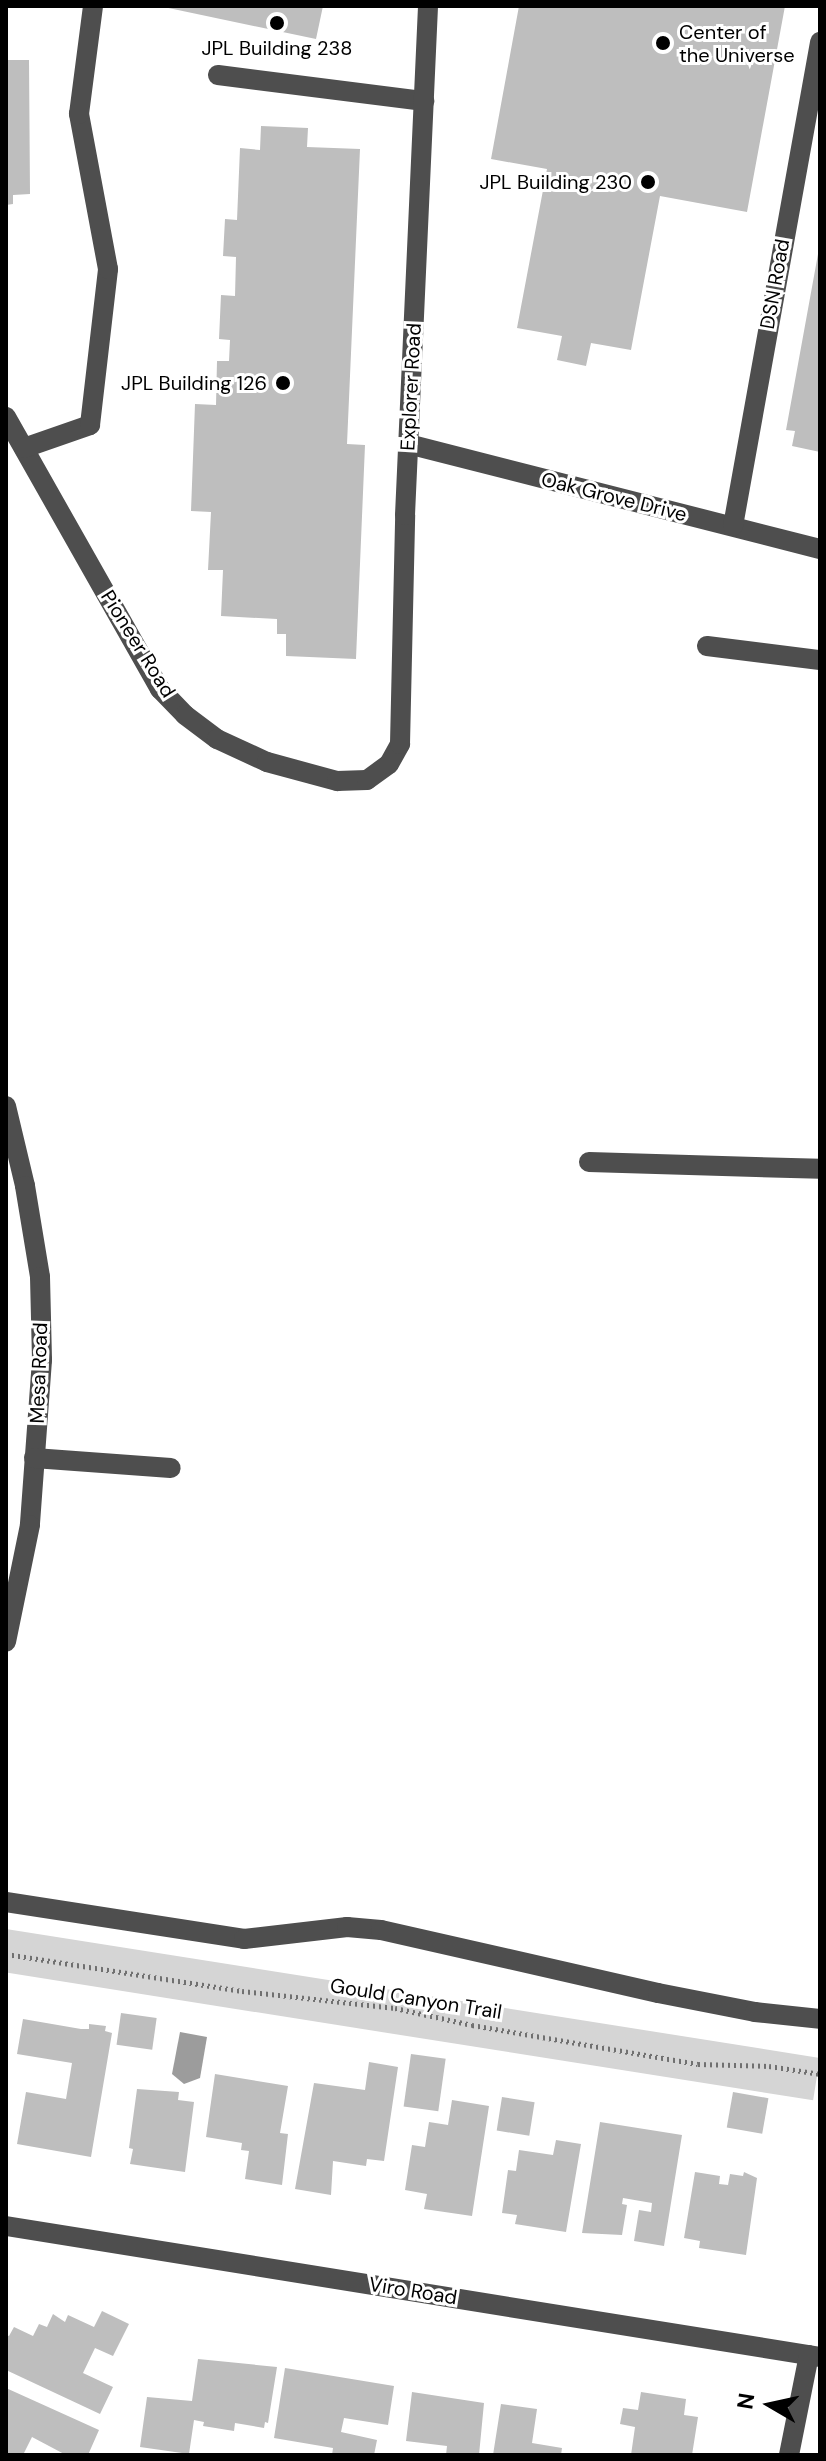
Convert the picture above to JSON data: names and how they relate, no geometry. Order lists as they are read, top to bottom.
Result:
{
  "streets": {
    "street": [
      "DSN Road",
      "Explorer Road",
      "Oak Grove Drive",
      "Pioneer Road",
      "Mesa Road",
      "Viro Road"
    ],
    "path": ["Gould Canyon Trail"]
  },
  "crossings": [
    ["DSN Road", "Oak Grove Drive"],
    ["Explorer Road", "Oak Grove Drive"],
    ["Explorer Road", "Pioneer Road"]
  ],
  "places": [
    "JPL Building 238",
    "Center of the Universe",
    "JPL Building 230",
    "JPL Building 126"
  ],
  "north": "left"
}
